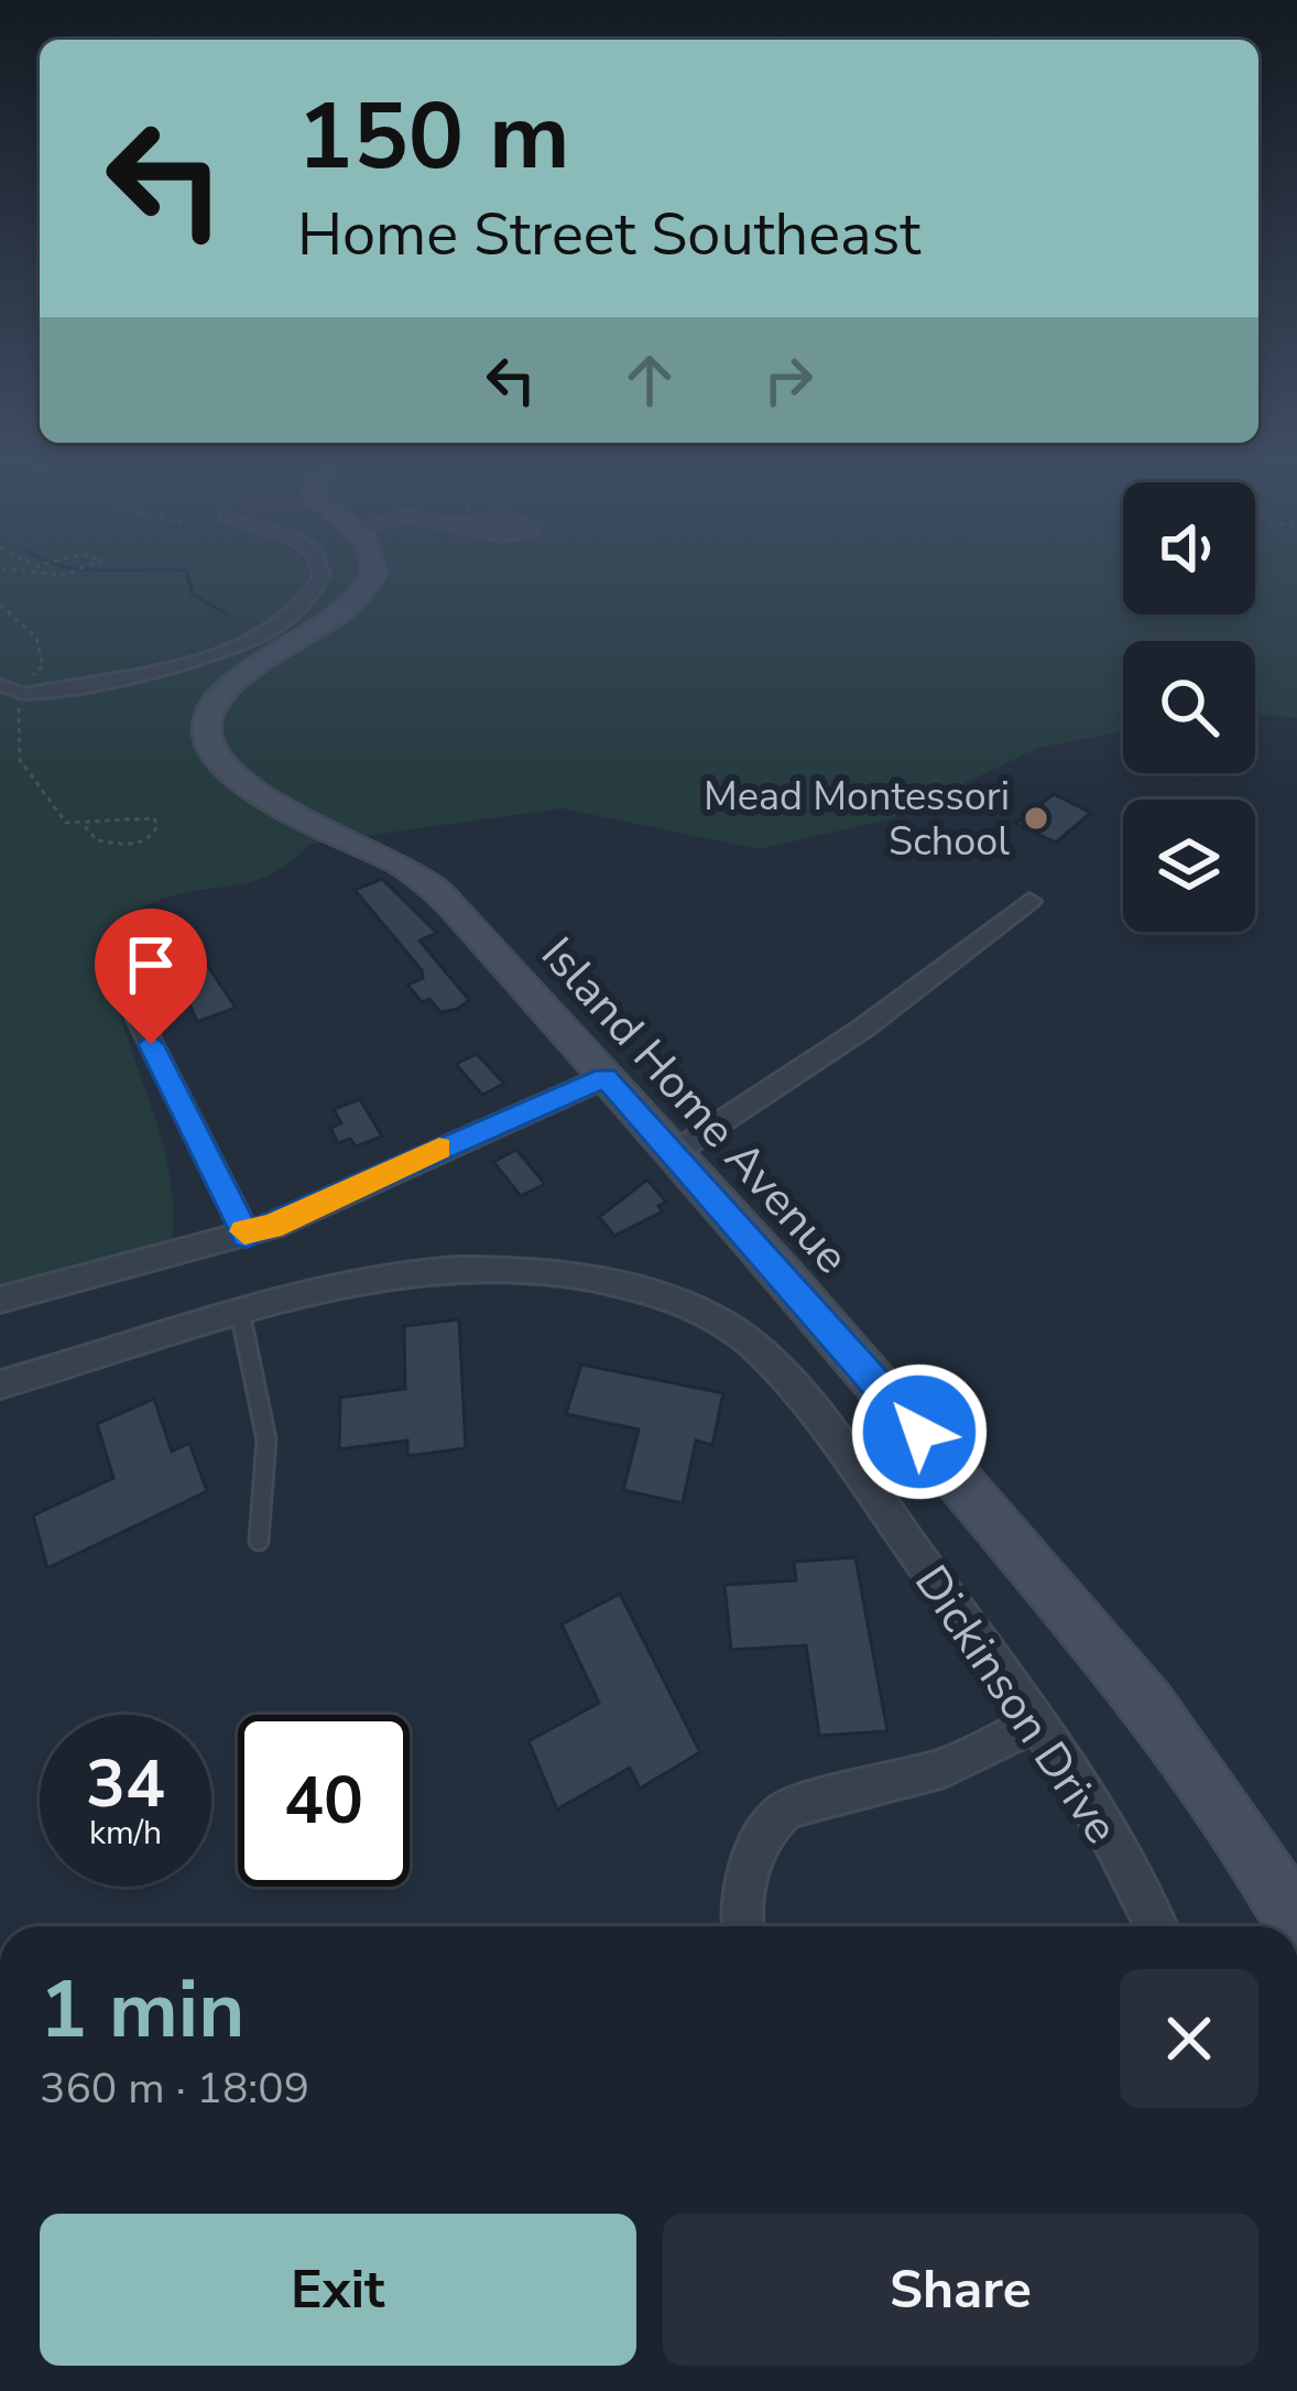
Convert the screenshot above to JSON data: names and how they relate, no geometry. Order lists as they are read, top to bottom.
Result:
{
  "streets": {
    "street": ["Island Home Avenue", "Dickinson Drive"]
  },
  "places": ["Mead Montessori School"],
  "page": {
    "turn": ["150 m", "Home Street Southeast"],
    "speed": "34 km/h",
    "limit": "40",
    "heading": ["1 min", "360 m · 18:09"],
    "buttons": ["Exit", "Share"]
  }
}
